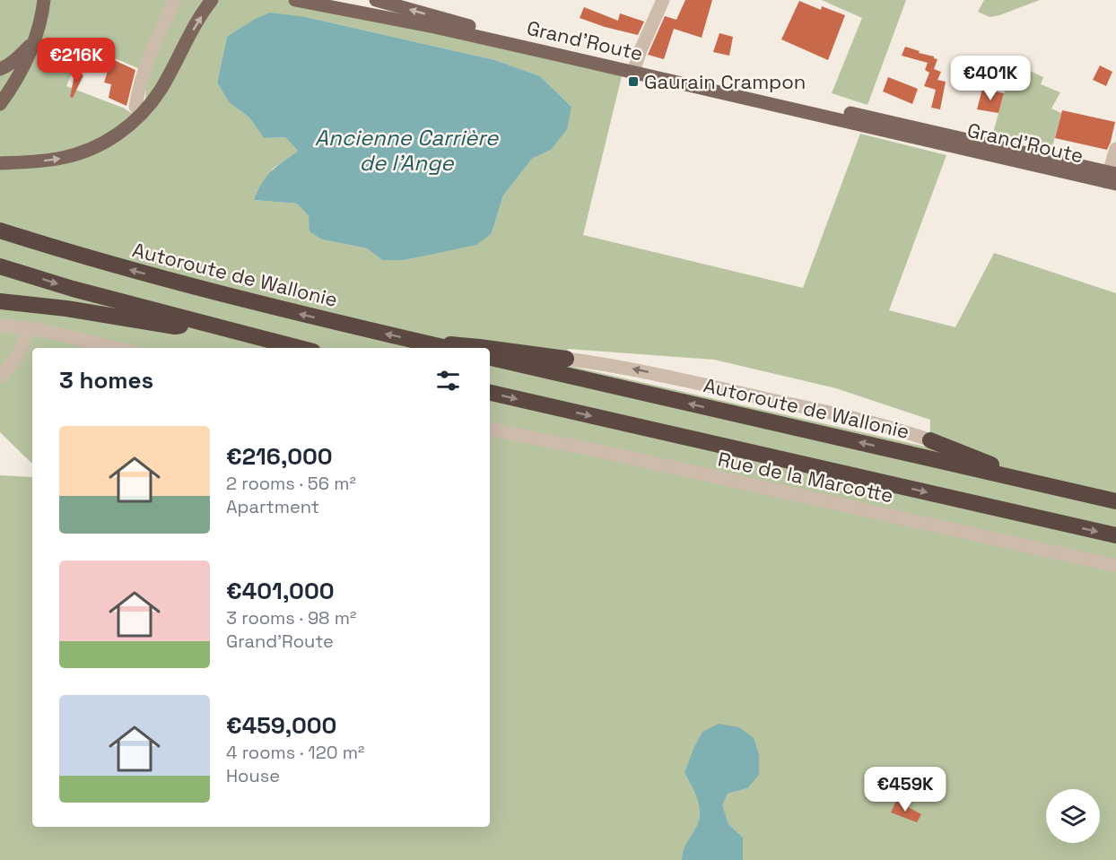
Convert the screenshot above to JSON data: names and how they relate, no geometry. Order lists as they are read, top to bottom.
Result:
{
  "streets": {
    "highway": ["Autoroute de Wallonie"],
    "main road": ["Grand'Route"],
    "street": ["Rue de la Marcotte"]
  },
  "water": ["Ancienne Carrière de l'Ange"],
  "places": {
    "transit": ["Gaurain Crampon"]
  },
  "page": {
    "price": ["€216K", "€401K", "€459K"],
    "heading": "3 homes",
    "list": [
      {
        "name": "€216,000",
        "note": "2 rooms · 56 m² · Apartment"
      },
      {
        "name": "€401,000",
        "note": "3 rooms · 98 m² · Grand'Route"
      },
      {
        "name": "€459,000",
        "note": "4 rooms · 120 m² · House"
      }
    ]
  }
}
